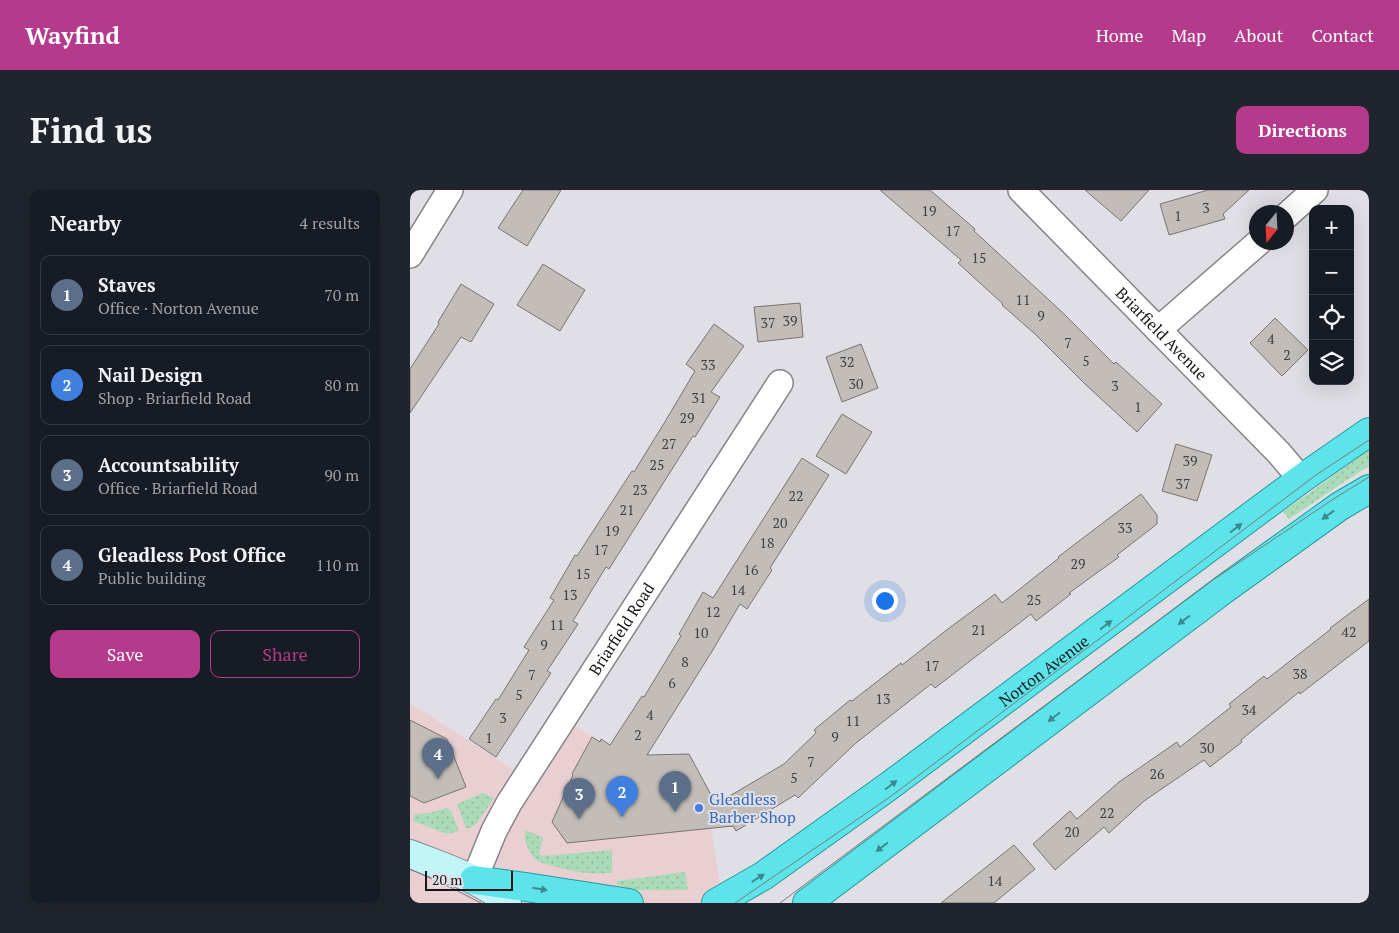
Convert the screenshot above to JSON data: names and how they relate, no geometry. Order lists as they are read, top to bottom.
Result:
{
  "streets": {
    "highway": ["Norton Avenue"],
    "street": ["Briarfield Avenue", "Briarfield Road"]
  },
  "crossings": [
    ["Briarfield Avenue", "Norton Avenue"]
  ],
  "places": ["Gleadless Barber Shop"],
  "house_numbers": [
    "3",
    "19",
    "1",
    "17",
    "15",
    "11",
    "9",
    "39",
    "37",
    "4",
    "7",
    "2",
    "5",
    "32",
    "33",
    "30",
    "3",
    "31",
    "1",
    "29",
    "27",
    "39",
    "25",
    "37",
    "23",
    "22",
    "21",
    "20",
    "33",
    "19",
    "18",
    "17",
    "29",
    "16",
    "15",
    "14",
    "13",
    "25",
    "12",
    "11",
    "21",
    "42",
    "10",
    "9",
    "8",
    "17",
    "38",
    "7",
    "6",
    "5",
    "13",
    "34",
    "4",
    "3",
    "11",
    "2",
    "9",
    "1",
    "30",
    "7",
    "26",
    "5",
    "22",
    "20",
    "14"
  ],
  "scale_bar": "20 m",
  "north": "bottom",
  "page": {
    "header": "Wayfind",
    "nav": [
      "Home",
      "Map",
      "About",
      "Contact"
    ],
    "buttons": [
      "Directions",
      ["Save", "Share"]
    ],
    "title": "Find us",
    "heading": ["Nearby", "4 results"],
    "map_buttons": ["+", "−"],
    "list": [
      {
        "mark": "1",
        "name": "Staves",
        "note": "Office · Norton Avenue",
        "value": "70 m"
      },
      {
        "mark": "2",
        "name": "Nail Design",
        "note": "Shop · Briarfield Road",
        "value": "80 m"
      },
      {
        "mark": "3",
        "name": "Accountsability",
        "note": "Office · Briarfield Road",
        "value": "90 m"
      },
      {
        "mark": "4",
        "name": "Gleadless Post Office",
        "note": "Public building",
        "value": "110 m"
      }
    ],
    "pins": [
      "4",
      "1",
      "2",
      "3"
    ],
    "scale": "20 m"
  }
}
